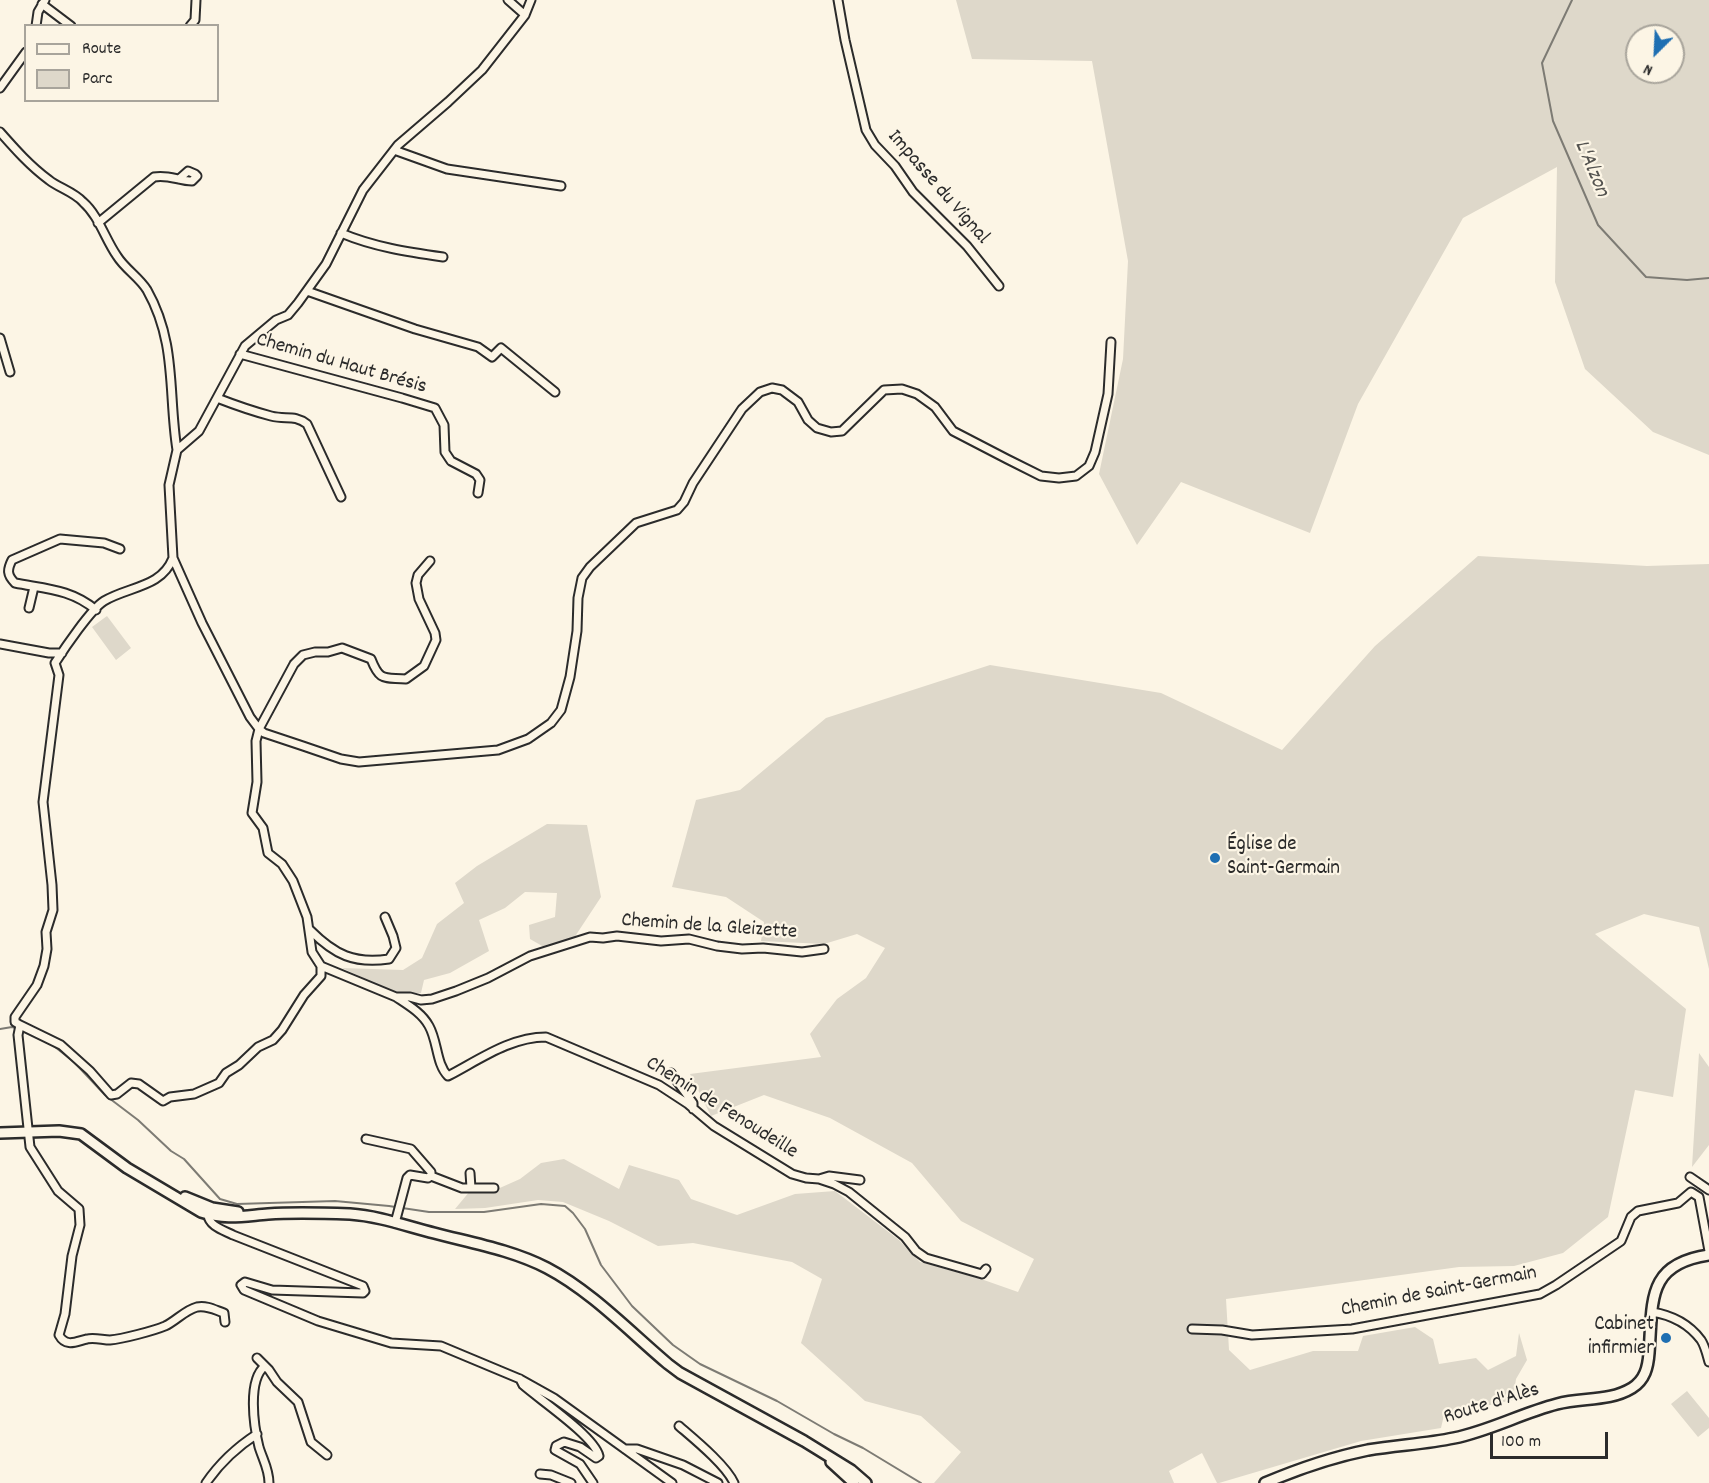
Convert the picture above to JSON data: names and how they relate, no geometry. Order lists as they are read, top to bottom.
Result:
{
  "streets": {
    "main road": ["Route d'Alès"],
    "street": [
      "Impasse du Vignal",
      "Chemin du Haut Brésis",
      "Chemin de la Gleizette",
      "Chemin de Fenoudeille",
      "Chemin de Saint-Germain"
    ]
  },
  "crossings": [
    ["Chemin de la Gleizette", "Chemin de Fenoudeille"],
    ["Chemin de Saint-Germain", "Route d'Alès"]
  ],
  "water": ["L'Alzon"],
  "places": ["Église de Saint-Germain", "Cabinet infirmier"],
  "legend": ["Route", "Parc"],
  "scale_bar": "100 m",
  "north": "bottom left"
}
